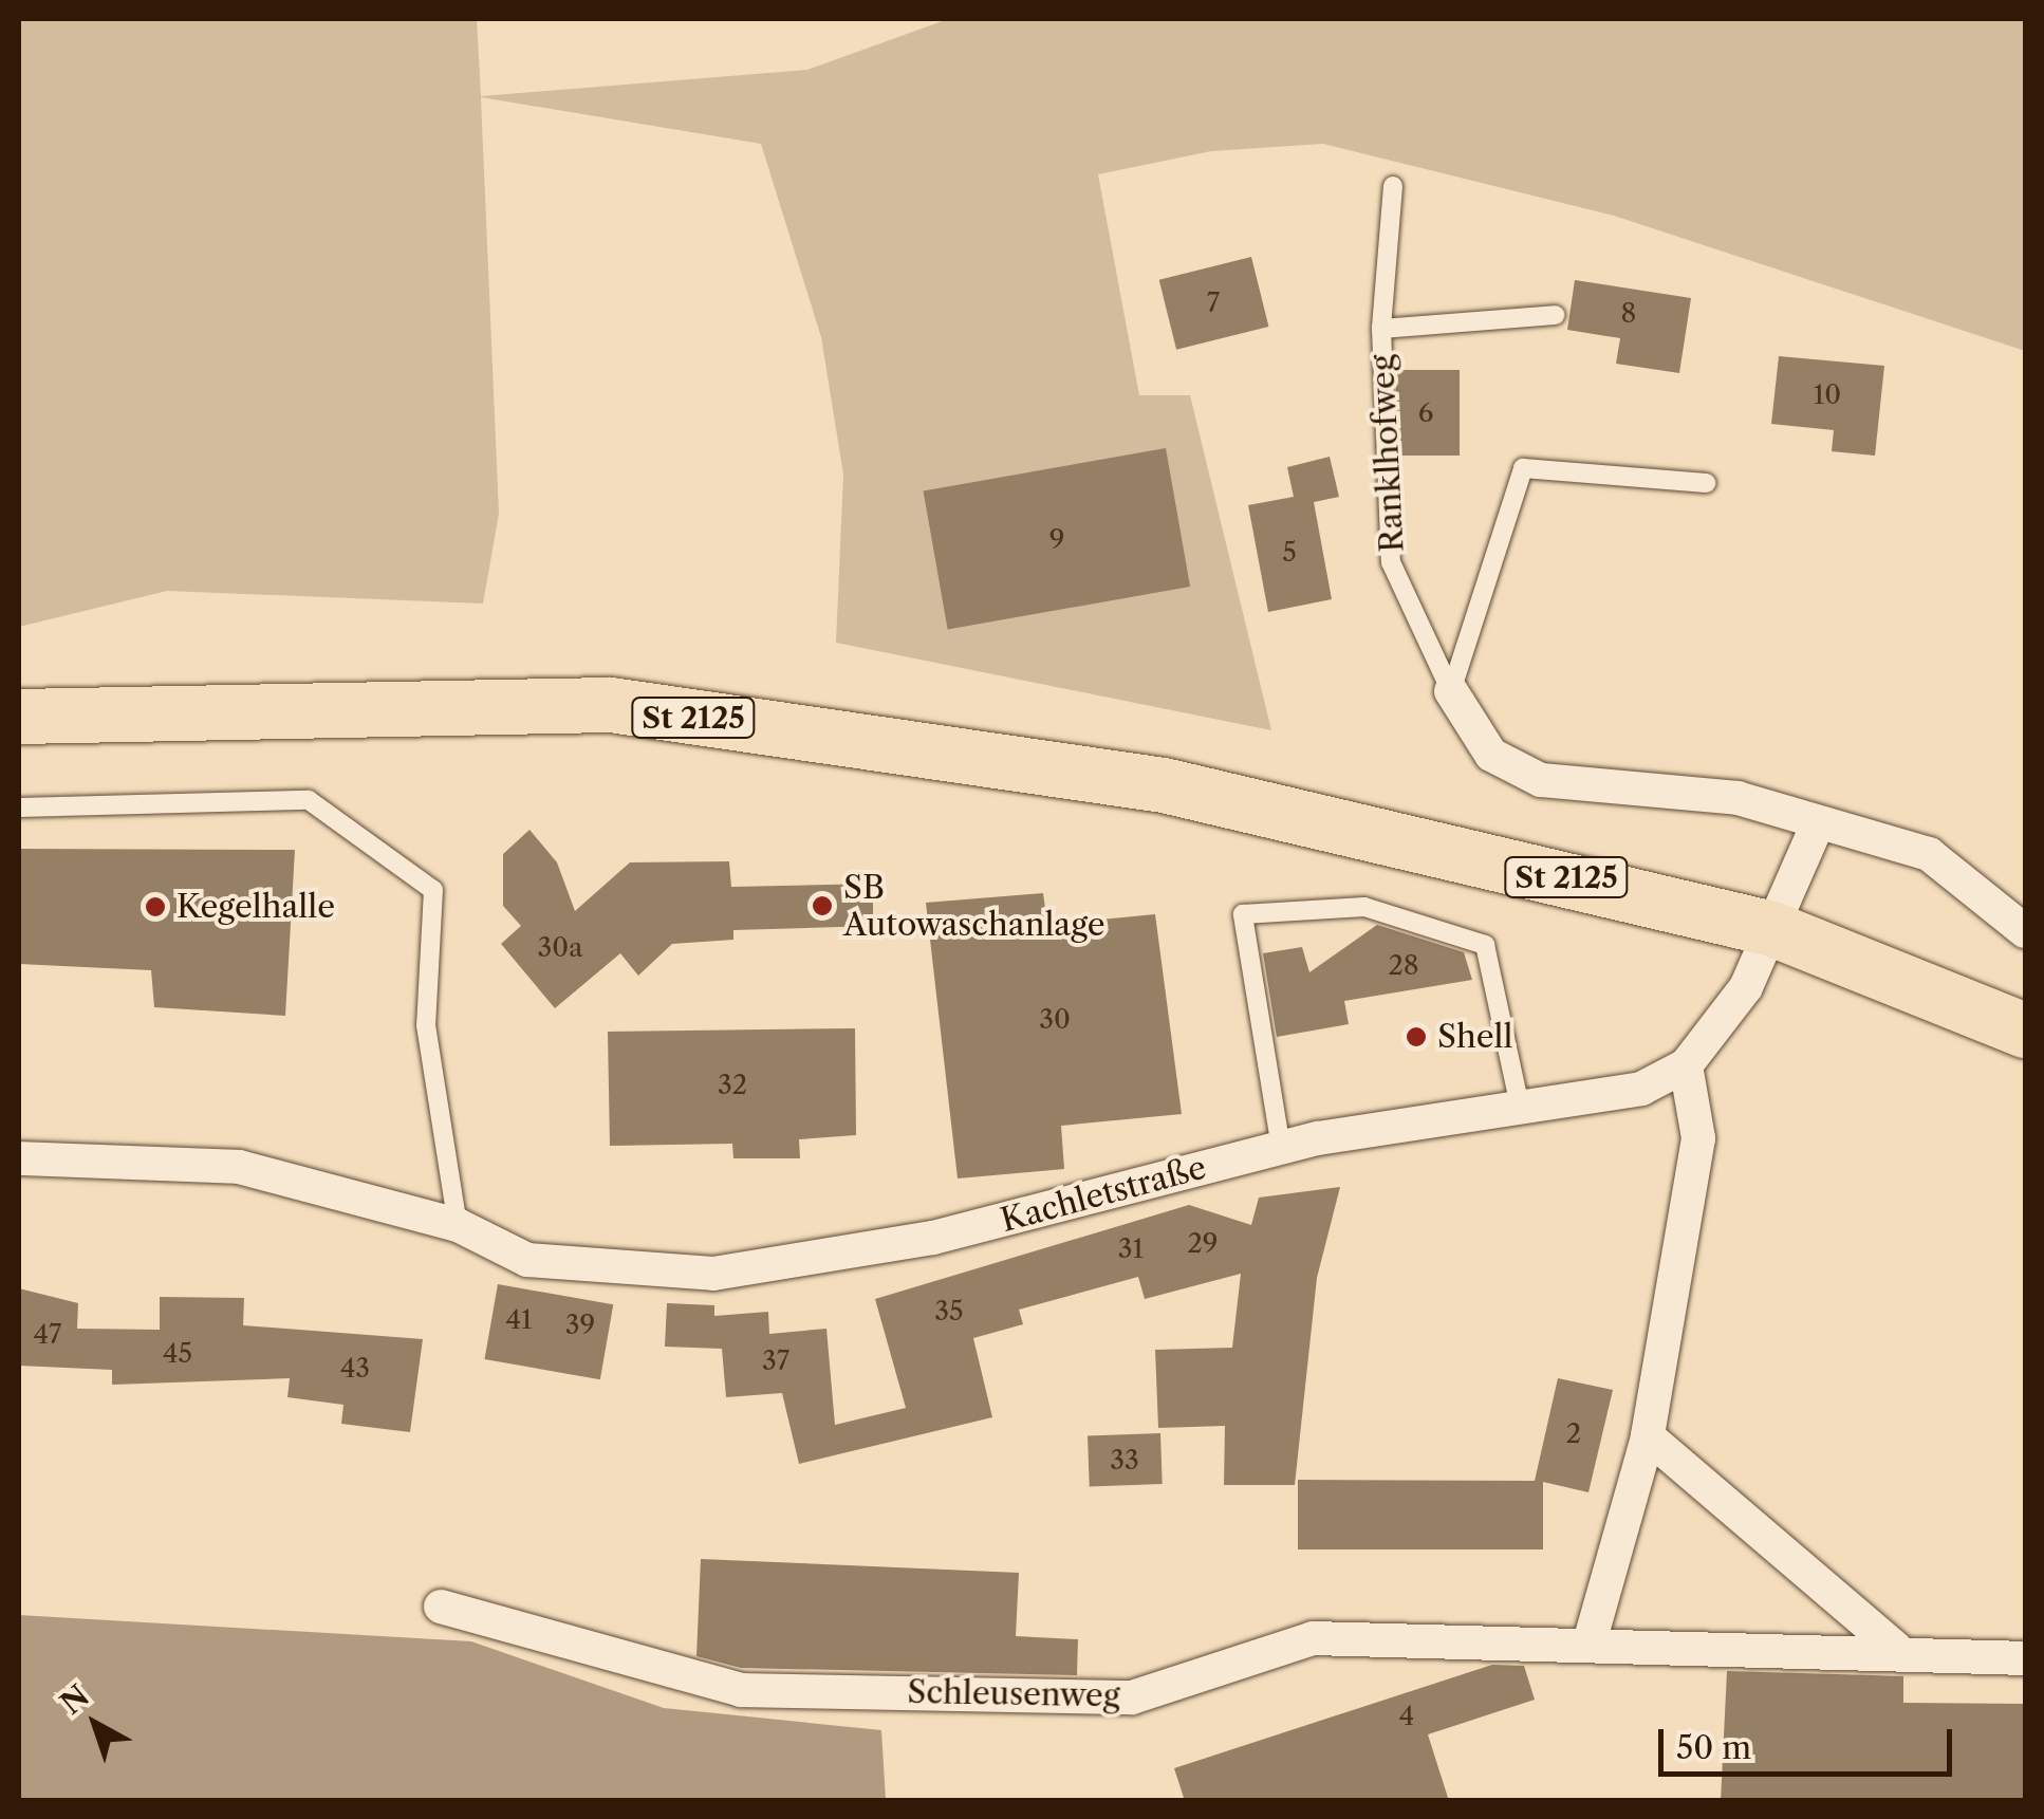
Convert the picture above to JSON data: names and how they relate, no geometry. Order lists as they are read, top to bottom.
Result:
{
  "streets": {
    "main road": ["St 2125"],
    "street": ["Ranklhofweg", "Kachletstraße", "Schleusenweg"]
  },
  "crossings": [
    ["Ranklhofweg", "Kachletstraße"],
    ["St 2125", "Kachletstraße"]
  ],
  "places": ["SB Autowaschanlage", "Kegelhalle", "Shell"],
  "house_numbers": [
    "7",
    "8",
    "10",
    "6",
    "9",
    "5",
    "30a",
    "28",
    "30",
    "32",
    "29",
    "31",
    "35",
    "41",
    "39",
    "47",
    "45",
    "37",
    "43",
    "2",
    "33",
    "4"
  ],
  "scale_bar": "50 m",
  "north": "top left"
}
